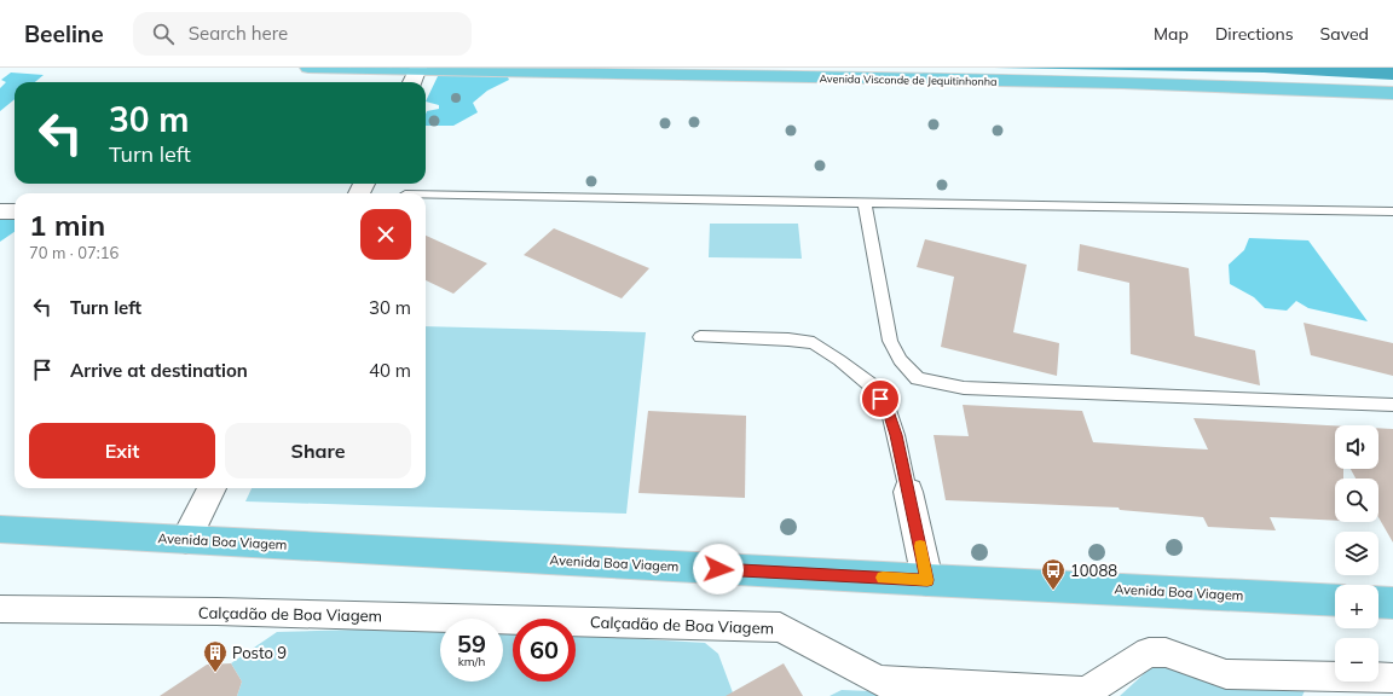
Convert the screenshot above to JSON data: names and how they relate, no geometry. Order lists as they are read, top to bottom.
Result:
{
  "streets": {
    "main road": ["Avenida Visconde de Jequitinhonha", "Avenida Boa Viagem"],
    "street": ["Calçadão de Boa Viagem"]
  },
  "places": {
    "bus stop": ["10088"],
    "building": ["Posto 9"]
  },
  "page": {
    "header": "Beeline",
    "search": "Search here",
    "nav": ["Map", "Directions", "Saved"],
    "turn": ["30 m", "Turn left"],
    "heading": ["1 min", "70 m · 07:16"],
    "list": [
      {
        "name": "Turn left",
        "value": "30 m"
      },
      {
        "name": "Arrive at destination",
        "value": "40 m"
      }
    ],
    "buttons": ["Exit", "Share"],
    "map_buttons": ["+", "−"],
    "speed": "59 km/h",
    "limit": "60"
  }
}
